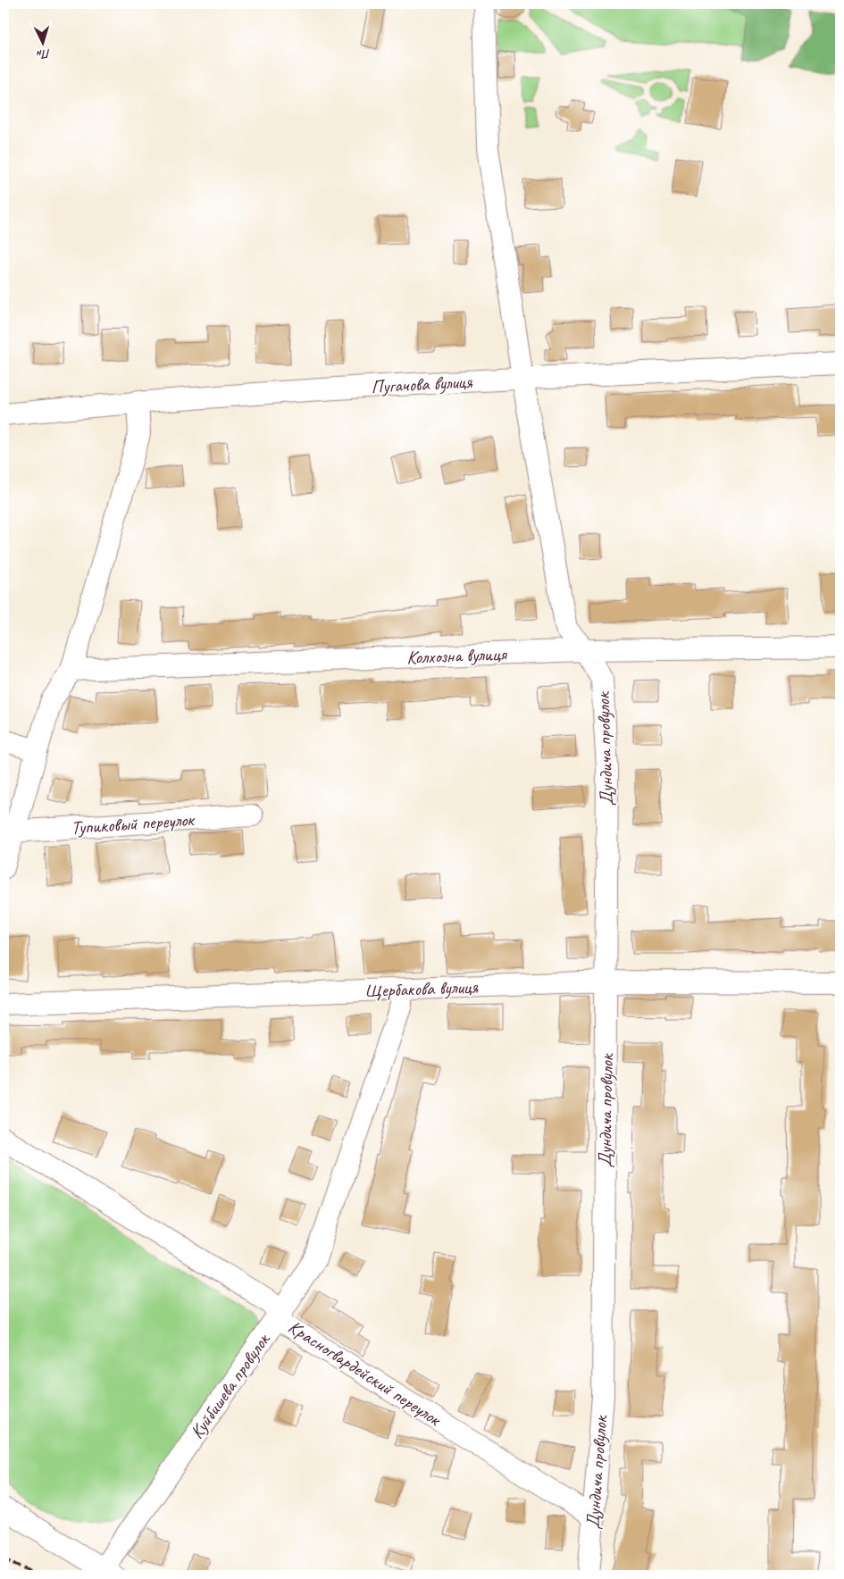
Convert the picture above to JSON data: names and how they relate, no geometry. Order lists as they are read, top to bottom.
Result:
{
  "streets": {
    "street": [
      "Пугачова вулиця",
      "Колхозна вулиця",
      "Дундича провулок",
      "Тупиковый переулок",
      "Щербакова вулиця",
      "Красногвардейский переулок",
      "Куйбишева провулок"
    ]
  },
  "crossings": [
    ["Пугачова вулиця", "Дундича провулок"],
    ["Колхозна вулиця", "Дундича провулок"],
    ["Дундича провулок", "Щербакова вулиця"],
    ["Дундича провулок", "Красногвардейский переулок"],
    ["Щербакова вулиця", "Куйбишева провулок"],
    ["Красногвардейский переулок", "Куйбишева провулок"]
  ],
  "north": "bottom"
}
